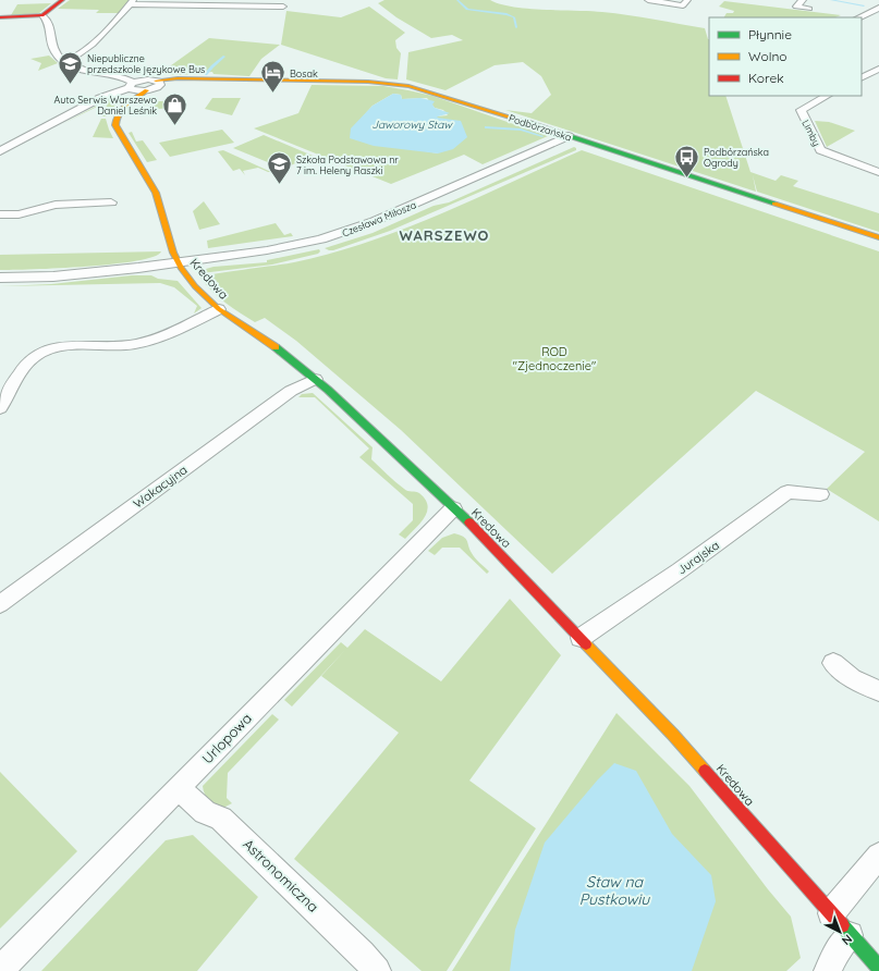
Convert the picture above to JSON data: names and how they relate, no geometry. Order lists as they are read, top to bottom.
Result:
{
  "streets": {
    "street": [
      "Podbórzańska",
      "Limby",
      "Czesława Miłosza",
      "Kredowa",
      "Wakacyjna",
      "Jurajska",
      "Urlopowa",
      "Astronomiczna"
    ]
  },
  "crossings": [
    ["Podbórzańska", "Czesława Miłosza"],
    ["Czesława Miłosza", "Kredowa"],
    ["Kredowa", "Wakacyjna"],
    ["Kredowa", "Jurajska"],
    ["Kredowa", "Urlopowa"],
    ["Urlopowa", "Astronomiczna"]
  ],
  "districts": ["WARSZEWO"],
  "water": ["Jaworowy Staw", "Staw na Pustkowiu"],
  "parks": ["ROD \"Zjednoczenie\""],
  "places": {
    "school or university": ["Niepubliczne przedszkole językowe Bus", "Szkoła Podstawowa nr 7 im. Heleny Raszki"],
    "hotel": ["Bosak"],
    "shop": ["Auto Serwis Warszewo Daniel Leśnik"],
    "bus stop": ["Podbórzańska Ogrody"]
  },
  "legend": ["Płynnie", "Wolno", "Korek"],
  "north": "bottom right"
}
